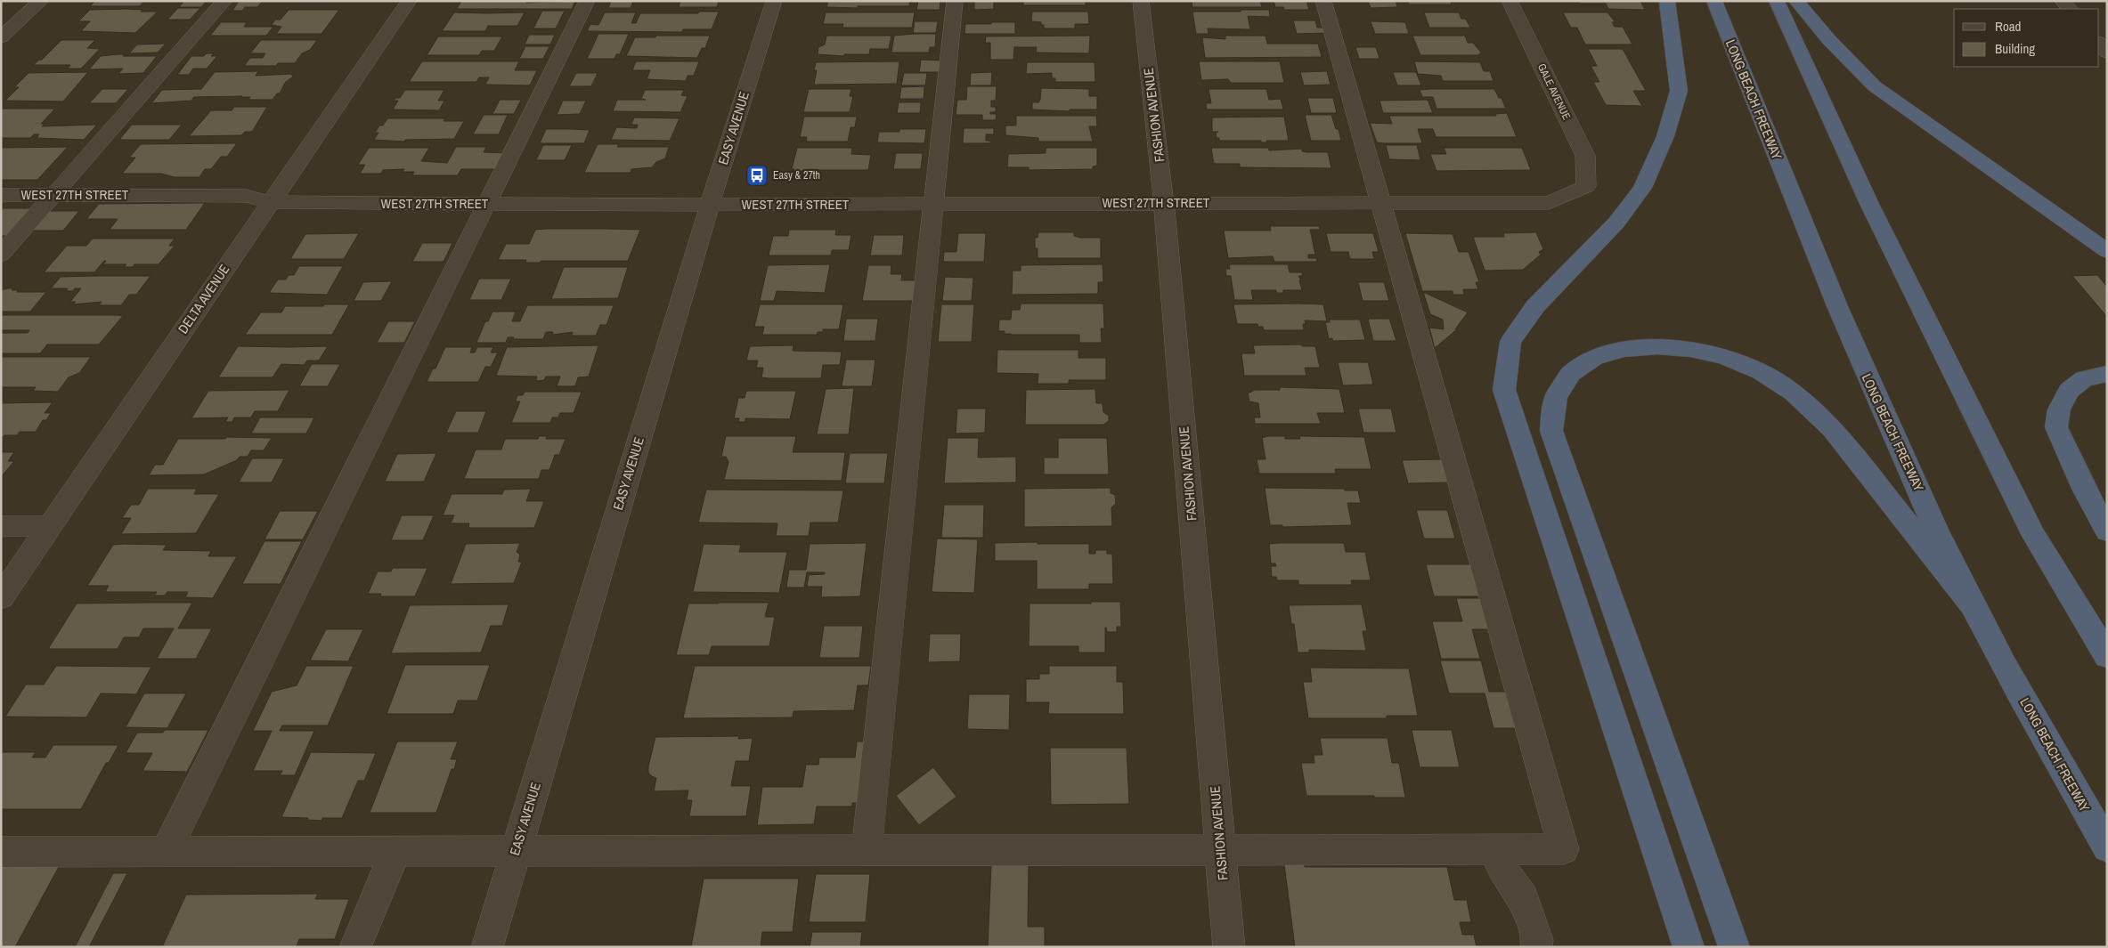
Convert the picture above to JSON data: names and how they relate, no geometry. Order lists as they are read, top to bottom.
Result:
{
  "streets": {
    "highway": ["LONG BEACH FREEWAY"],
    "street": [
      "GALE AVENUE",
      "FASHION AVENUE",
      "EASY AVENUE",
      "WEST 27TH STREET",
      "DELTA AVENUE"
    ]
  },
  "crossings": [
    ["GALE AVENUE", "WEST 27TH STREET"],
    ["FASHION AVENUE", "WEST 27TH STREET"],
    ["EASY AVENUE", "WEST 27TH STREET"],
    ["WEST 27TH STREET", "DELTA AVENUE"]
  ],
  "places": {
    "bus stop": ["Easy & 27th"]
  },
  "legend": ["Road", "Building"]
}
